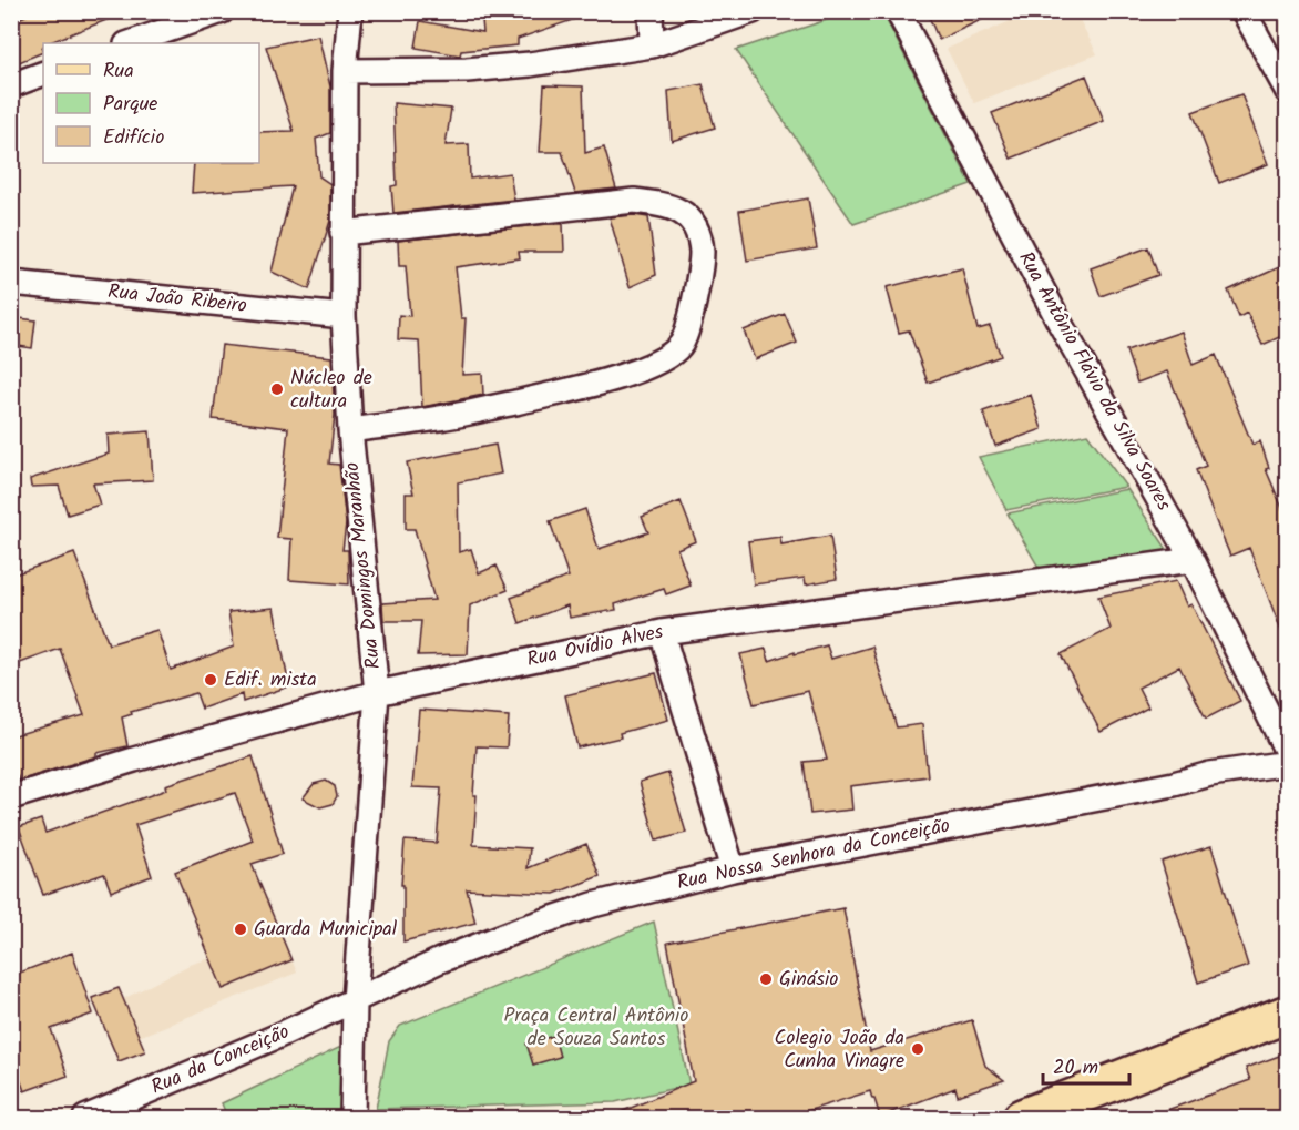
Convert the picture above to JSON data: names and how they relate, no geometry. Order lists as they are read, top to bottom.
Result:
{
  "streets": {
    "street": [
      "Rua João Ribeiro",
      "Rua Antônio Flávio da Silva Soares",
      "Rua Domingos Maranhão",
      "Rua Ovídio Alves",
      "Rua Nossa Senhora da Conceição",
      "Rua da Conceição"
    ]
  },
  "crossings": [
    ["Rua João Ribeiro", "Rua Domingos Maranhão"],
    ["Rua Antônio Flávio da Silva Soares", "Rua Ovídio Alves"],
    ["Rua Domingos Maranhão", "Rua Ovídio Alves"],
    ["Rua Domingos Maranhão", "Rua Nossa Senhora da Conceição"],
    ["Rua Domingos Maranhão", "Rua da Conceição"],
    ["Rua Nossa Senhora da Conceição", "Rua da Conceição"]
  ],
  "parks": ["Praça Central Antônio de Souza Santos"],
  "places": [
    "Núcleo de cultura",
    "Edif. mista",
    "Guarda Municipal",
    "Ginásio",
    "Colegio João da Cunha Vinagre"
  ],
  "legend": ["Rua", "Parque", "Edifício"],
  "scale_bar": "20 m"
}
